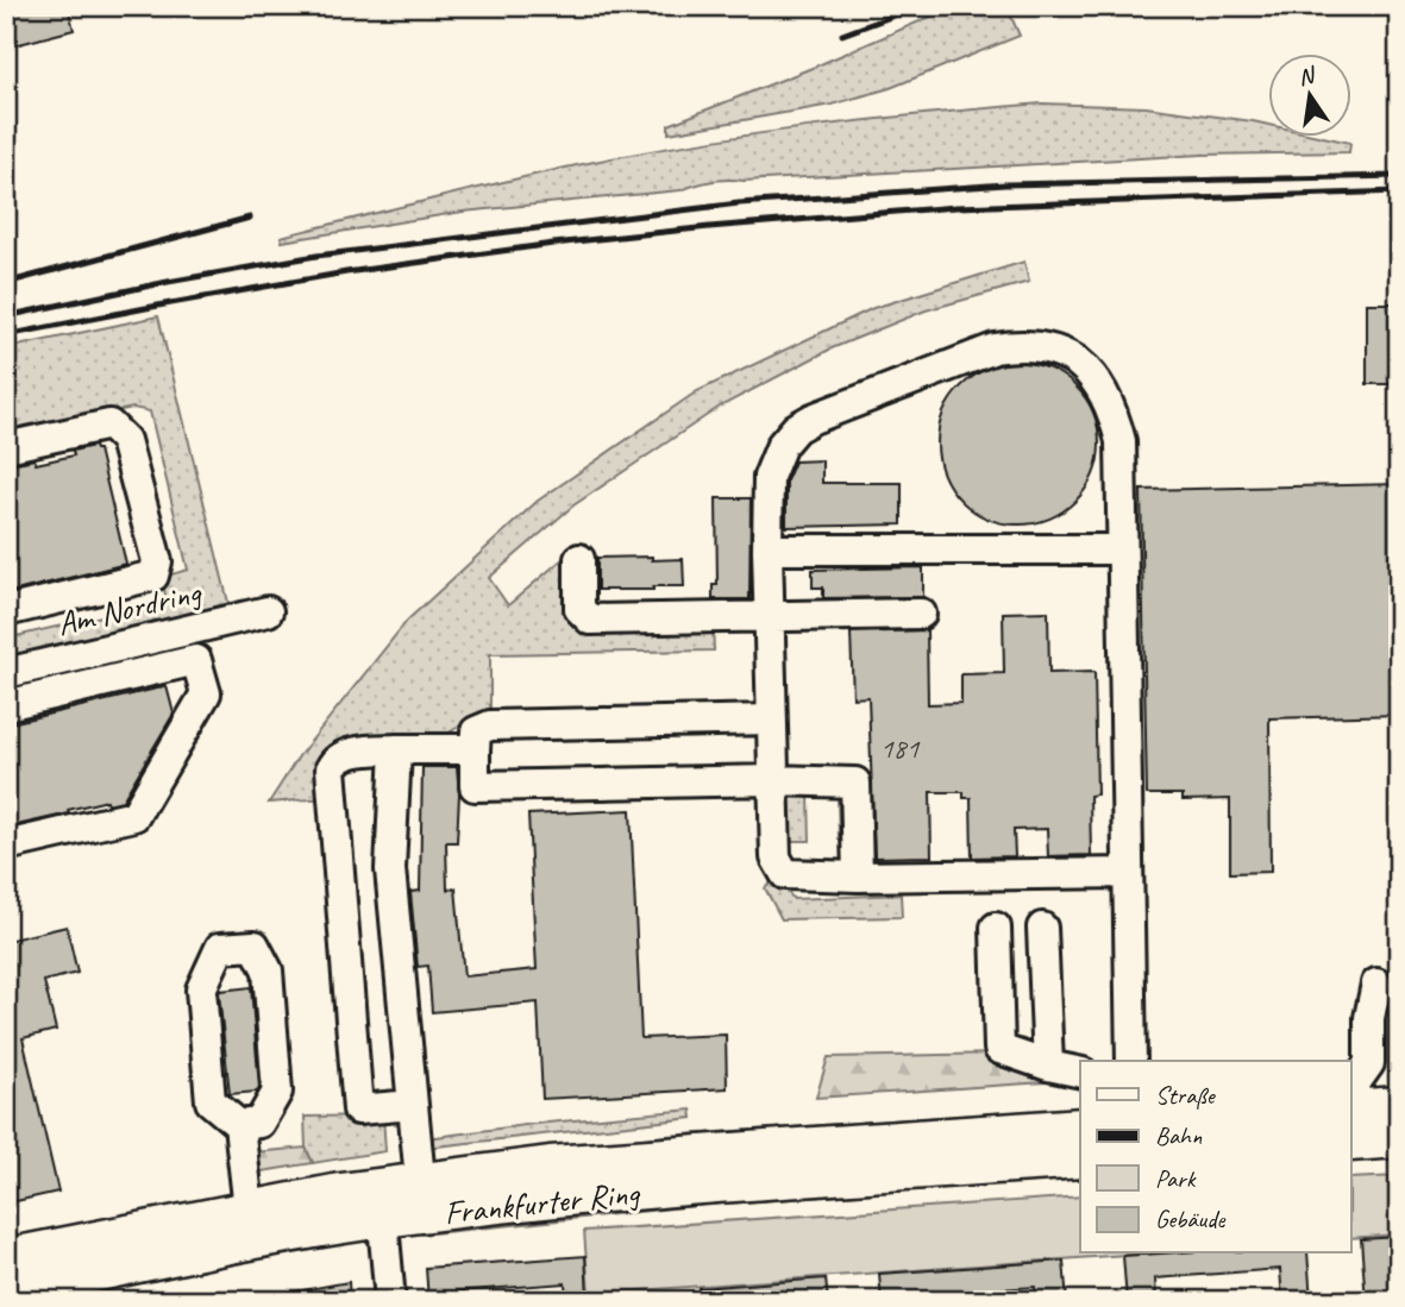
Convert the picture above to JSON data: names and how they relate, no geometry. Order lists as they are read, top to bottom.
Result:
{
  "streets": {
    "main road": ["Frankfurter Ring"],
    "street": ["Am Nordring"]
  },
  "house_numbers": ["181"],
  "legend": [
    "Straße",
    "Bahn",
    "Park",
    "Gebäude"
  ],
  "north": "top"
}
